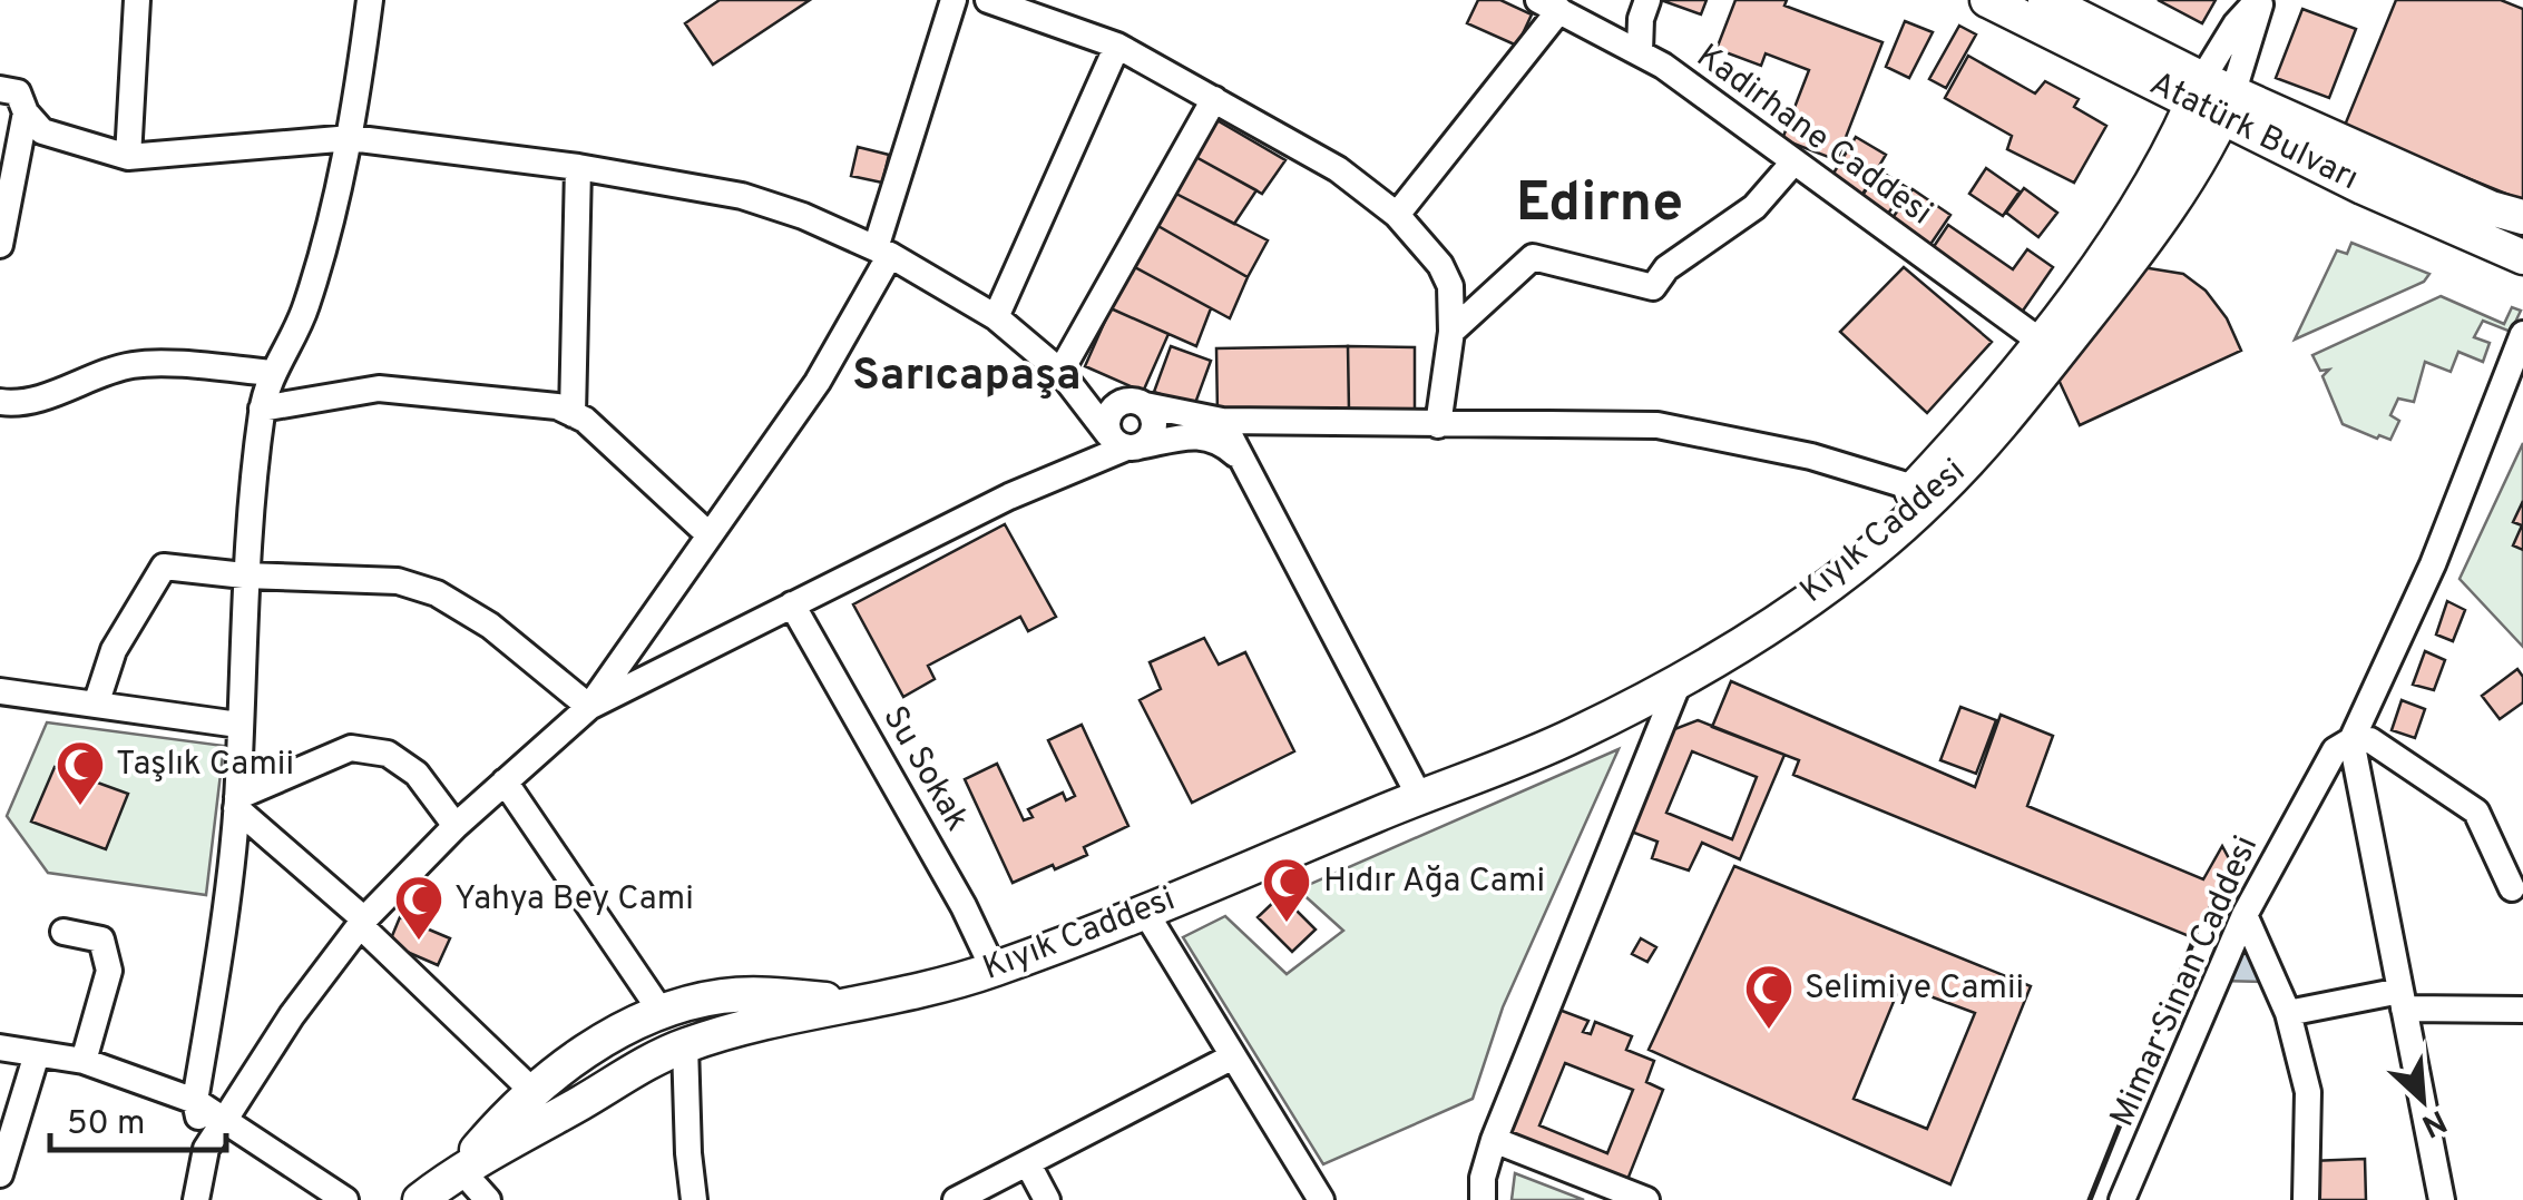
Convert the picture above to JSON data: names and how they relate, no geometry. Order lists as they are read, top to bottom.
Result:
{
  "streets": {
    "main road": ["Atatürk Bulvarı", "Kıyık Caddesi"],
    "street": ["Kadirhane Caddesi", "Su Sokak", "Mimar Sinan Caddesi"]
  },
  "crossings": [
    ["Atatürk Bulvarı", "Kıyık Caddesi"],
    ["Kadirhane Caddesi", "Kıyık Caddesi"],
    ["Kıyık Caddesi", "Su Sokak"]
  ],
  "districts": ["Edirne", "Sarıcapaşa"],
  "places": {
    "mosque": [
      "Taşlık Camii",
      "Hıdır Ağa Cami",
      "Yahya Bey Cami",
      "Selimiye Camii"
    ]
  },
  "scale_bar": "50 m",
  "north": "bottom right"
}
